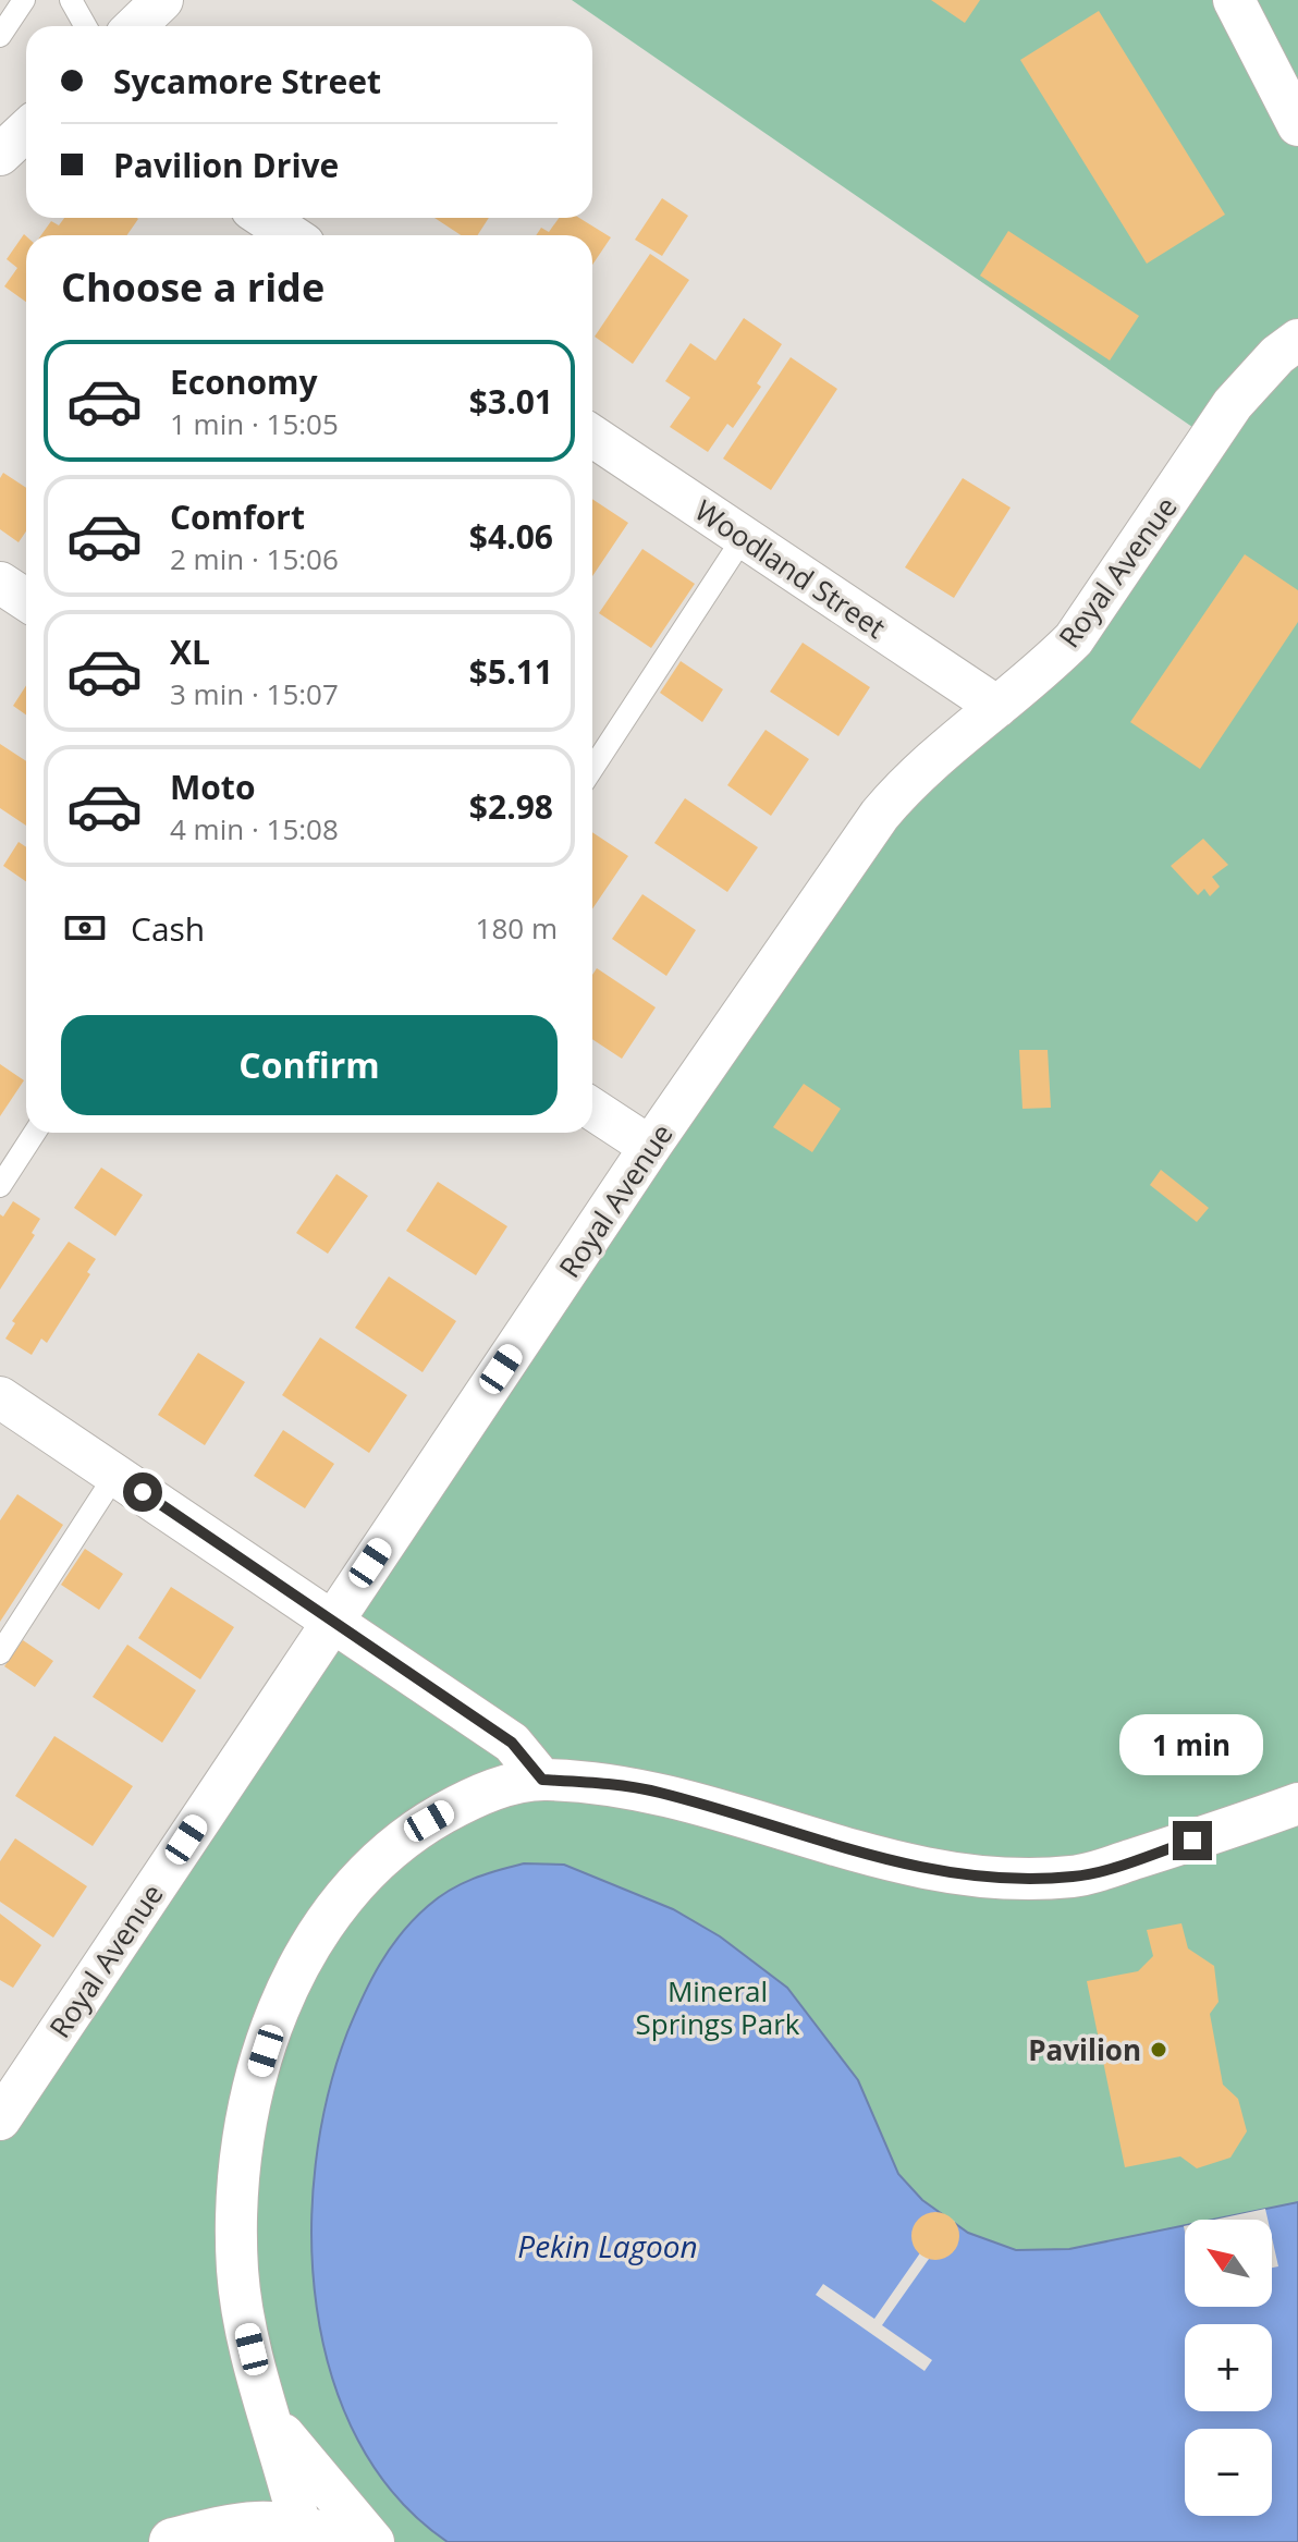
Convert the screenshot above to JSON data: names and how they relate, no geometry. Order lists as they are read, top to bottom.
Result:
{
  "streets": {
    "street": ["Woodland Street", "Royal Avenue"]
  },
  "crossings": [
    ["Woodland Street", "Royal Avenue"]
  ],
  "water": ["Pekin Lagoon"],
  "parks": ["Mineral Springs Park"],
  "places": ["Pavilion"],
  "north": "top left",
  "page": {
    "banner": ["Sycamore Street", "Pavilion Drive"],
    "heading": "Choose a ride",
    "list": [
      {
        "name": "Economy",
        "note": "1 min · 15:05",
        "value": "$3.01"
      },
      {
        "name": "Comfort",
        "note": "2 min · 15:06",
        "value": "$4.06"
      },
      {
        "name": "XL",
        "note": "3 min · 15:07",
        "value": "$5.11"
      },
      {
        "name": "Moto",
        "note": "4 min · 15:08",
        "value": "$2.98"
      }
    ],
    "pay": ["Cash", "180 m"],
    "buttons": "Confirm",
    "bubble": "1 min",
    "map_buttons": ["+", "−"]
  }
}
